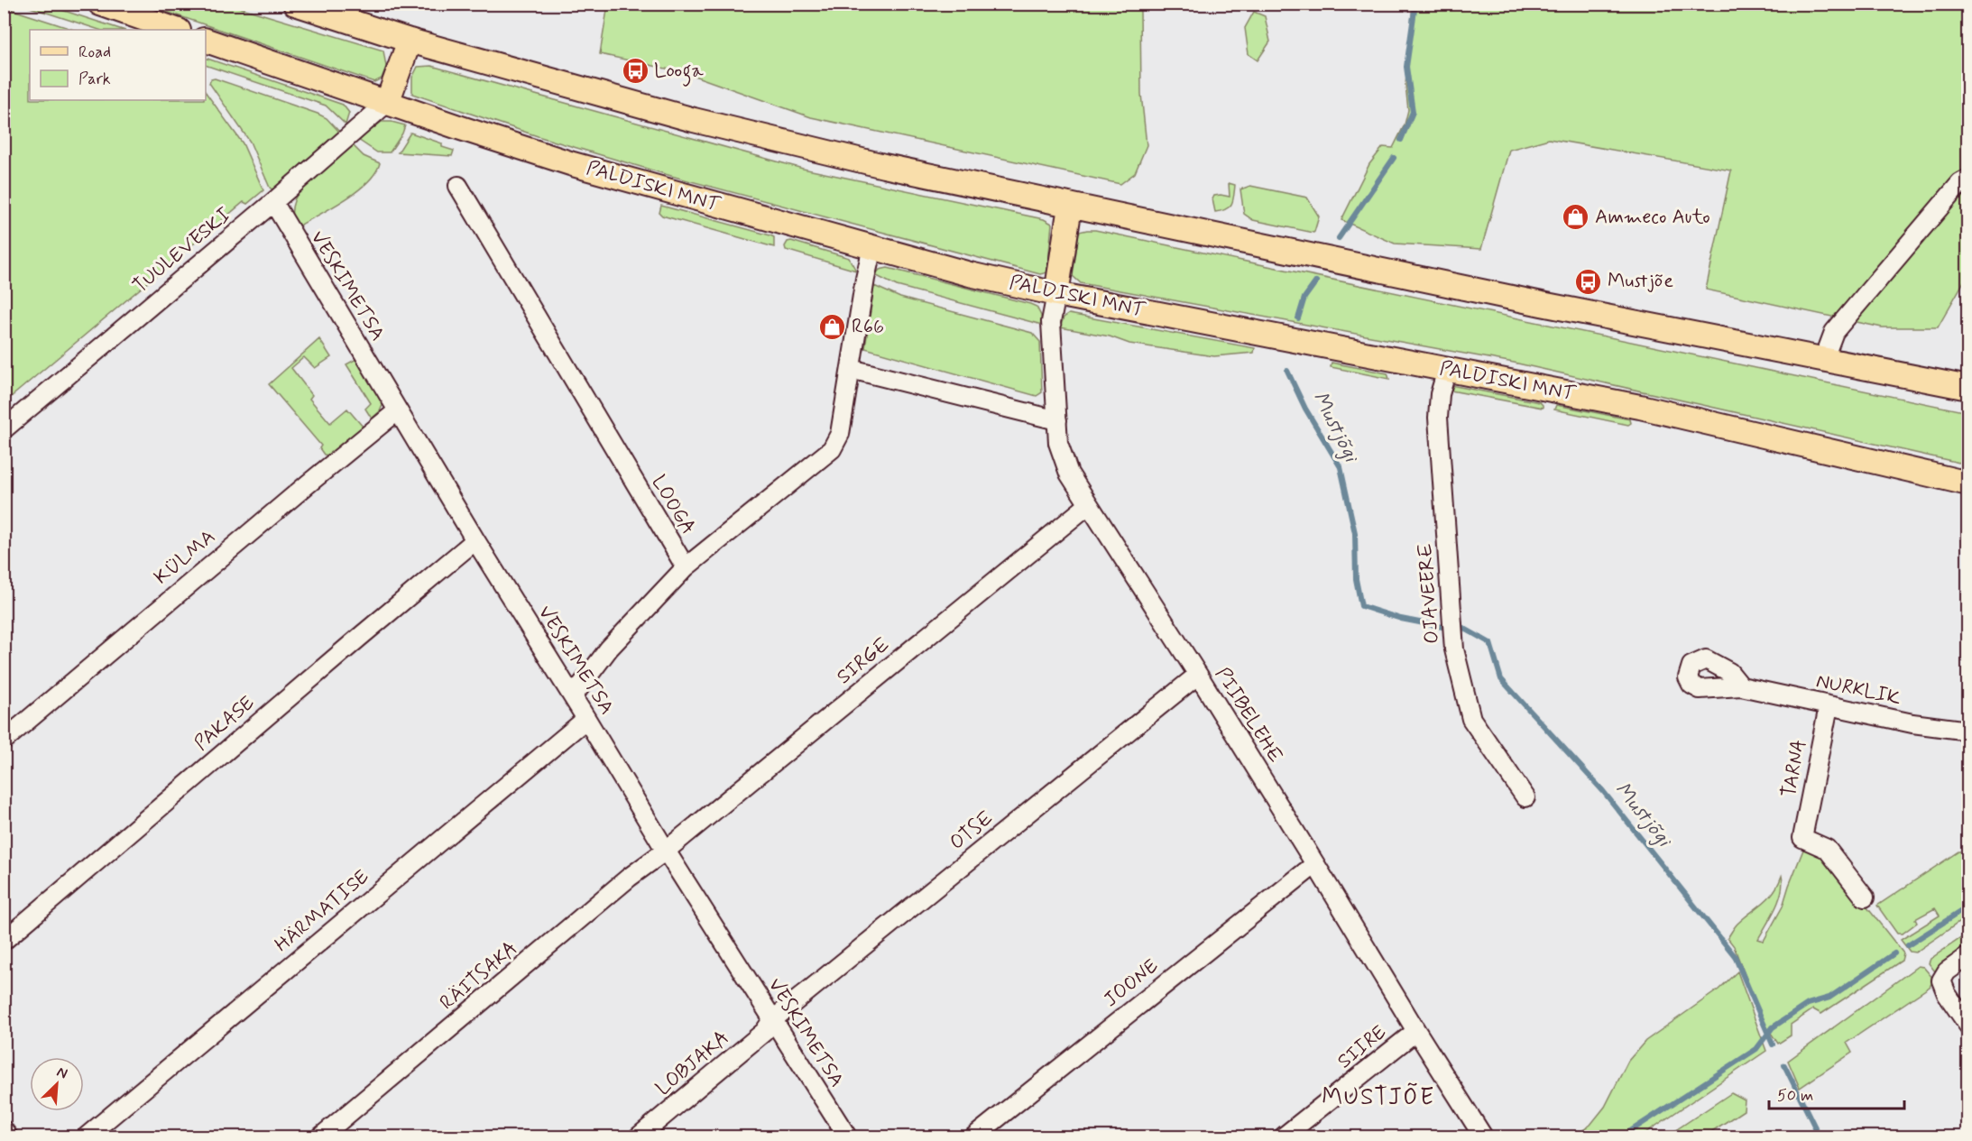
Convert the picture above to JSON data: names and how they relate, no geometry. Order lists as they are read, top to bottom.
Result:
{
  "streets": {
    "main road": ["PALDISKI MNT"],
    "street": [
      "TUULEVESKI",
      "VESKIMETSA",
      "LOOGA",
      "KÜLMA",
      "OJAVEERE",
      "SIRGE",
      "NURKLIK",
      "PIIBELEHE",
      "PAKASE",
      "TARNA",
      "OTSE",
      "HÄRMATISE",
      "RÄITSAKA",
      "JOONE",
      "SIIRE",
      "LOBJAKA"
    ]
  },
  "crossings": [
    ["PALDISKI MNT", "TUULEVESKI"],
    ["PALDISKI MNT", "LOOGA"],
    ["PALDISKI MNT", "OJAVEERE"],
    ["PALDISKI MNT", "PIIBELEHE"],
    ["TUULEVESKI", "VESKIMETSA"],
    ["VESKIMETSA", "LOOGA"],
    ["VESKIMETSA", "KÜLMA"],
    ["VESKIMETSA", "SIRGE"],
    ["VESKIMETSA", "PAKASE"],
    ["VESKIMETSA", "OTSE"],
    ["VESKIMETSA", "HÄRMATISE"],
    ["VESKIMETSA", "RÄITSAKA"],
    ["VESKIMETSA", "LOBJAKA"],
    ["SIRGE", "PIIBELEHE"],
    ["SIRGE", "RÄITSAKA"],
    ["NURKLIK", "TARNA"],
    ["PIIBELEHE", "OTSE"],
    ["PIIBELEHE", "JOONE"],
    ["PIIBELEHE", "SIIRE"],
    ["OTSE", "LOBJAKA"]
  ],
  "districts": ["MUSTJÕE"],
  "water": ["Mustjõgi"],
  "places": {
    "bus stop": ["Looga", "Mustjõe"],
    "shop": ["Ammeco Auto", "R66"]
  },
  "legend": ["Road", "Park"],
  "scale_bar": "50 m",
  "north": "top right"
}
